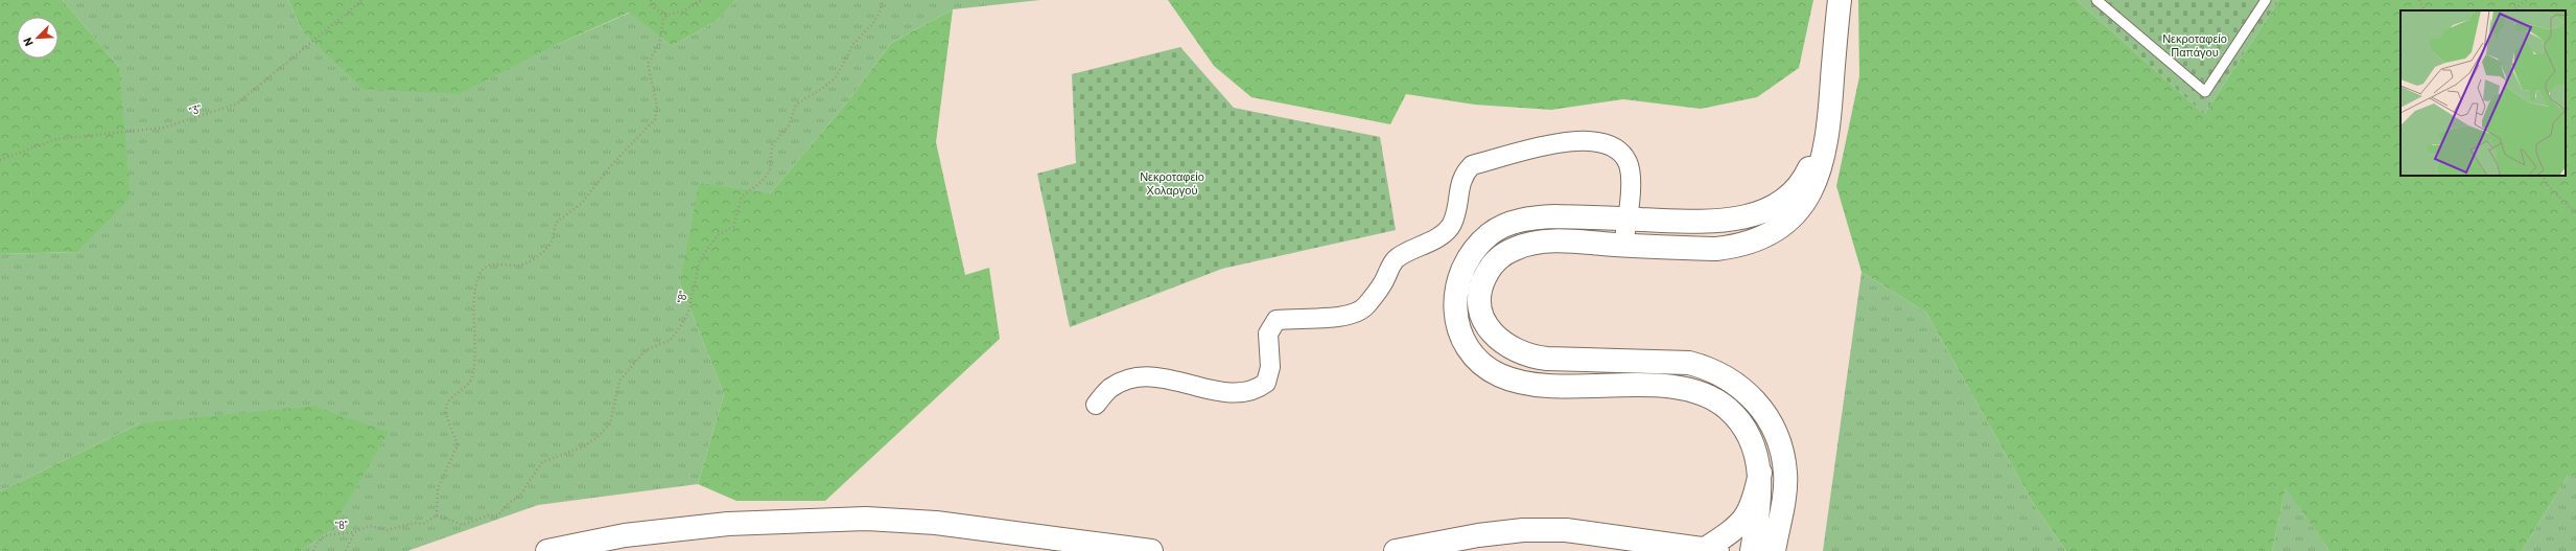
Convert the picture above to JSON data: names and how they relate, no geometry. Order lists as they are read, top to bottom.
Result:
{
  "streets": {
    "path": ["\"3\"", "\"8\""]
  },
  "parks": ["Νεκροταφείο Παπάγου", "Νεκροταφείο Χολαργού"],
  "north": "bottom left"
}
